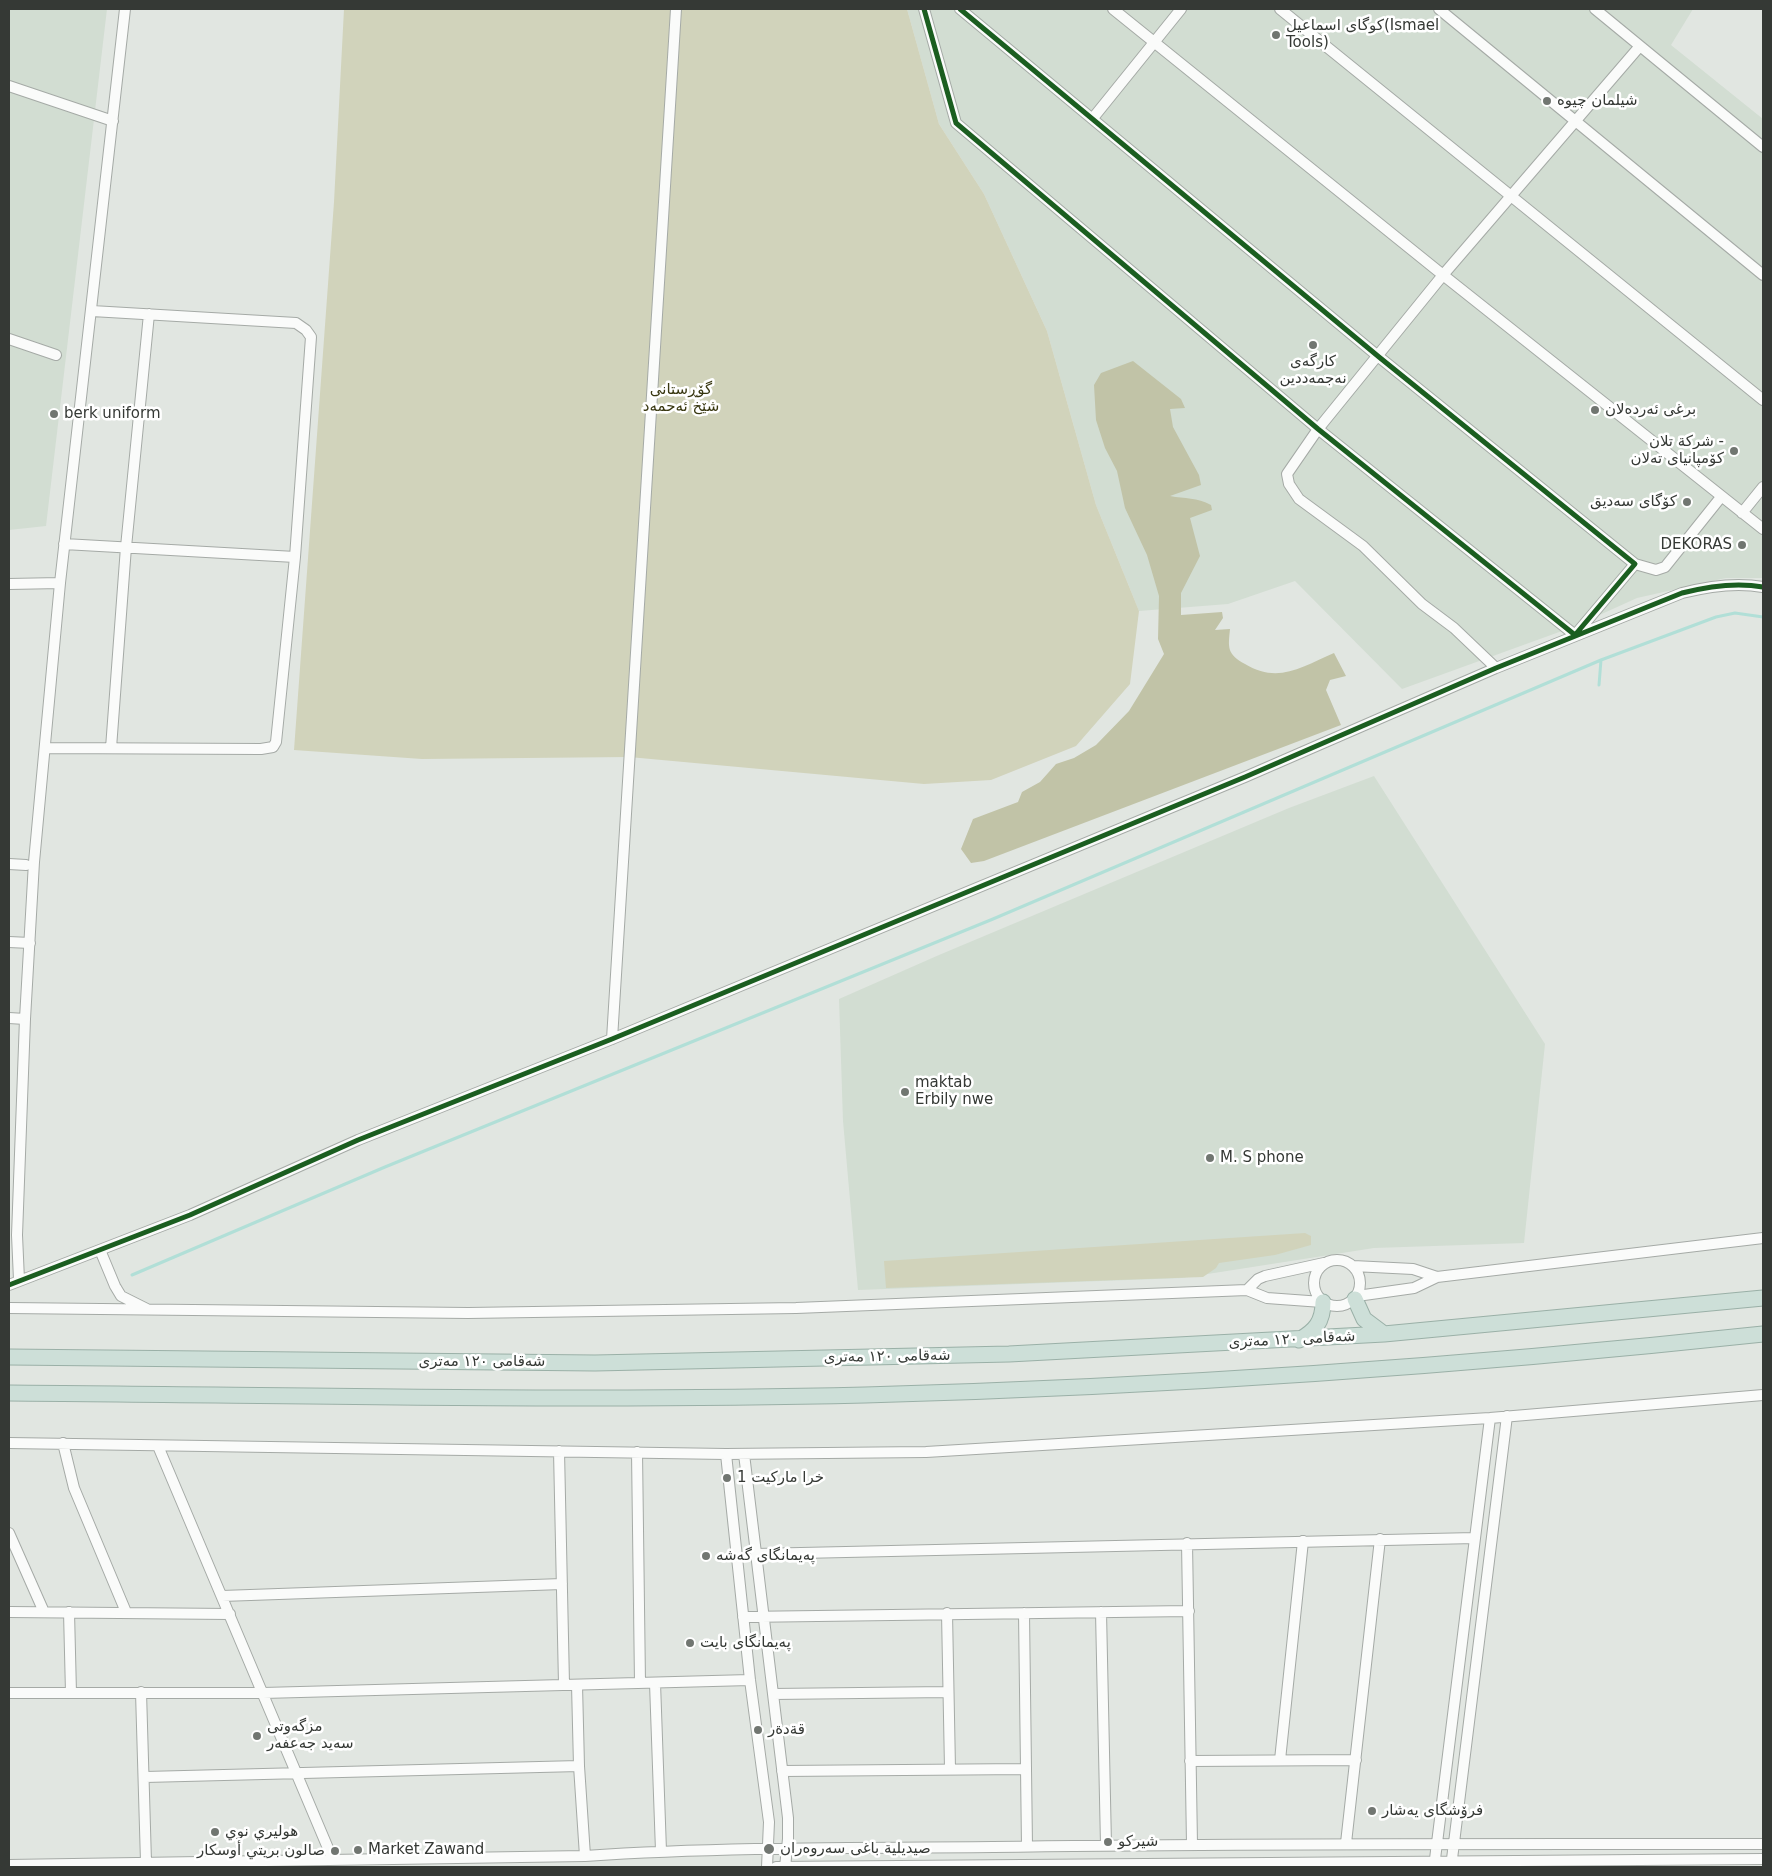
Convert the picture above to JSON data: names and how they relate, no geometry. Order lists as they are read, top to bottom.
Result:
{
  "streets": {
    "highway": ["شەقامی ١٢٠ مەتری"]
  },
  "parks": ["گۆڕستانی شێخ ئەحمەد"],
  "places": [
    "كوگای اسماعیل(Ismael Tools)",
    "شيلمان چیوه",
    "کارگەی نەجمەددین",
    "برغی ئەردەلان",
    "berk uniform",
    "شركة تلان - کۆمپانیای تەلان",
    "کۆگای سەدیق",
    "DEKORAS",
    "maktab Erbily nwe",
    "M. S phone",
    "خرا ماركيت 1",
    "پەیمانگای گەشە",
    "پەیمانگای بایت",
    "قةدةر",
    "مزگەوتی سەید جەعفەر",
    "فرۆشگای یەشار",
    "هوليري نوي",
    "شيركو",
    "صيديلیة باغی سەروەران",
    "Market Zawand",
    "صالون بريتي أوسكار"
  ]
}
